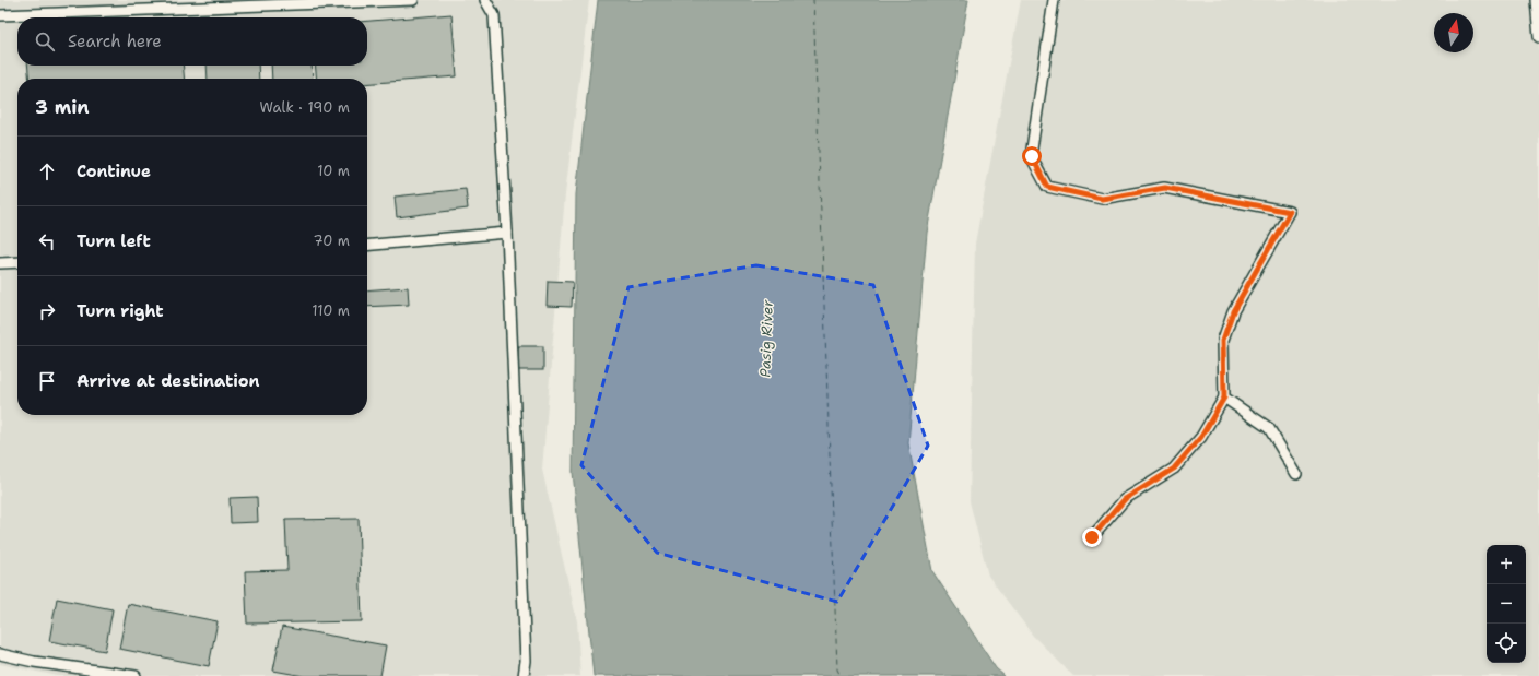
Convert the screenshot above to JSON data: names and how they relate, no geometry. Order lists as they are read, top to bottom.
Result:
{
  "water": ["Pasig River"],
  "north": "top",
  "page": {
    "search": "Search here",
    "heading": ["3 min", "Walk · 190 m"],
    "list": [
      ["Continue", "10 m"],
      ["Turn left", "70 m"],
      ["Turn right", "110 m"],
      "Arrive at destination"
    ],
    "map_buttons": ["+", "−"]
  }
}
